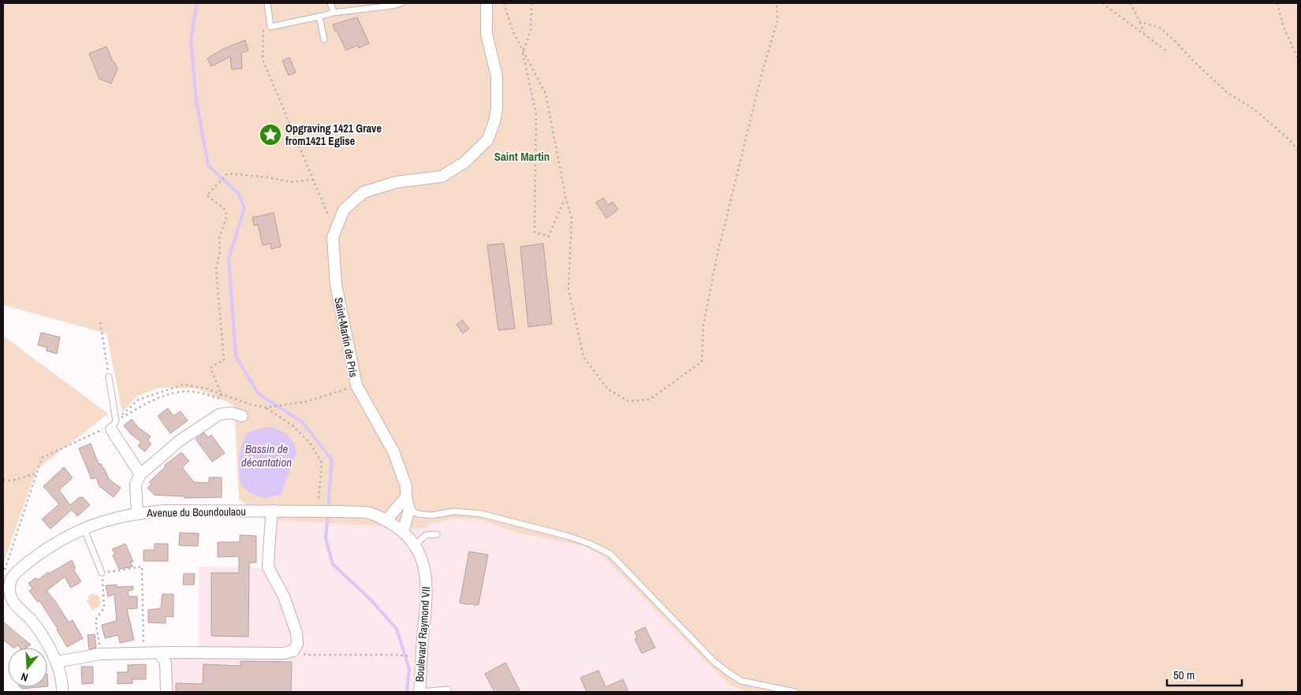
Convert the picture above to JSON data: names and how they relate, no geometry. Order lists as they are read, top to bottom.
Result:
{
  "streets": {
    "street": ["Saint-Martin de Pris", "Avenue du Boundoulaou", "Boulevard Raymond VII"]
  },
  "crossings": [
    ["Avenue du Boundoulaou", "Boulevard Raymond VII"]
  ],
  "districts": ["Saint Martin"],
  "water": ["Bassin de décantation"],
  "places": {
    "place": ["Opgraving 1421 Grave from1421 Eglise"]
  },
  "scale_bar": "50 m",
  "north": "bottom"
}
